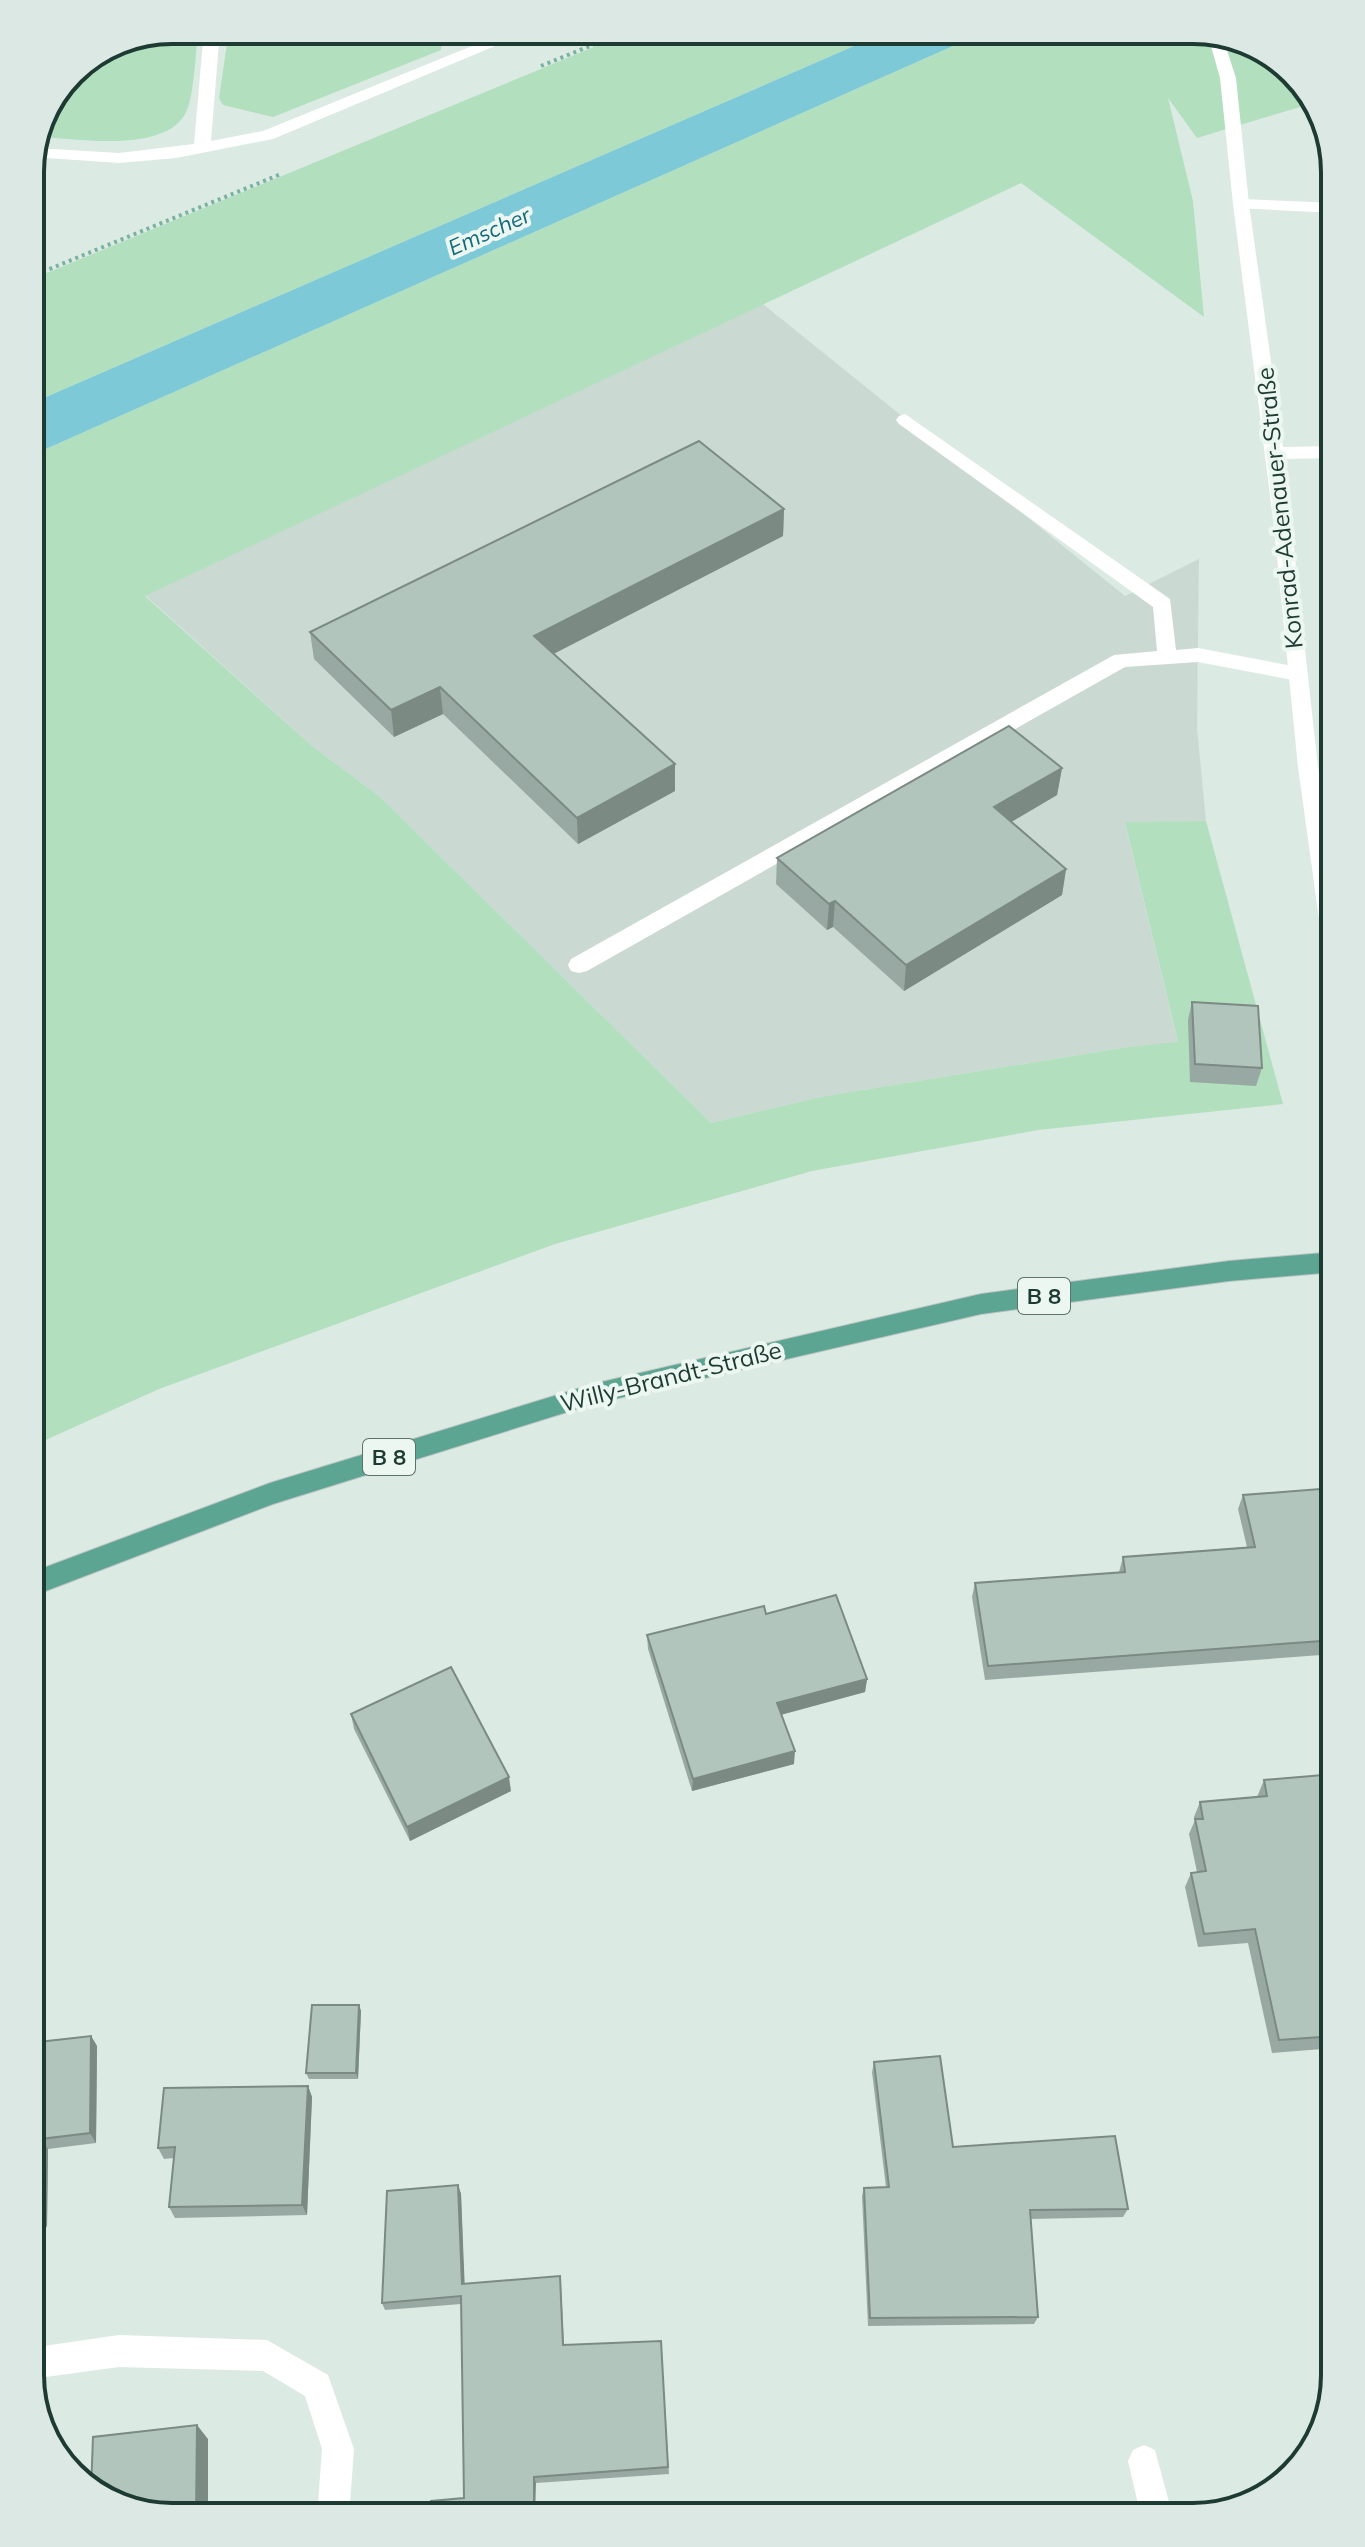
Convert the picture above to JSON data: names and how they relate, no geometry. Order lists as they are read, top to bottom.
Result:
{
  "streets": {
    "main road": ["B 8", "Willy-Brandt-Straße"],
    "street": ["Konrad-Adenauer-Straße"]
  },
  "water": ["Emscher"]
}
